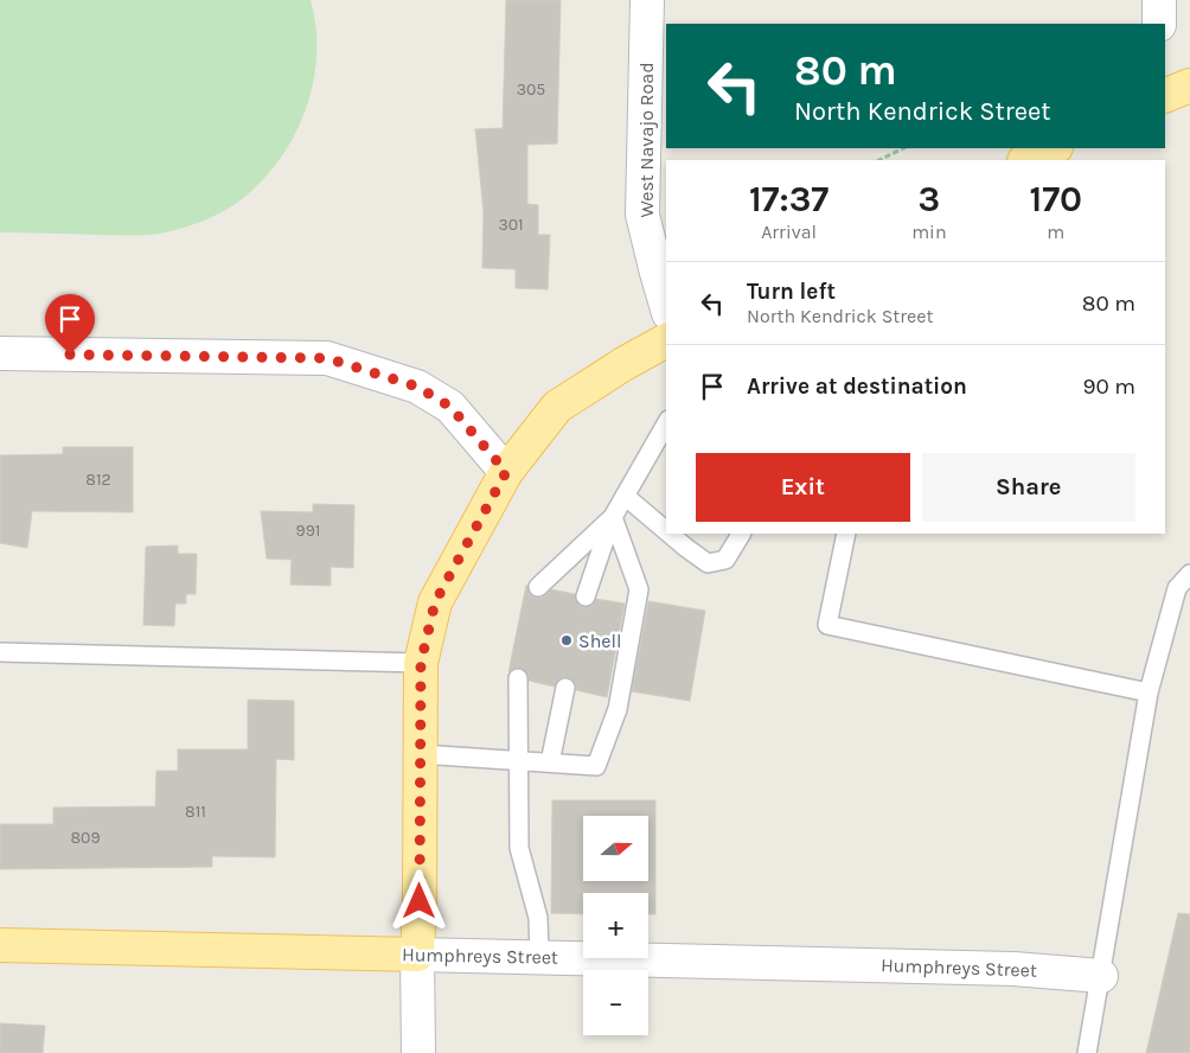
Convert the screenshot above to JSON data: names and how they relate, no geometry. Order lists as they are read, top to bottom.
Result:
{
  "streets": {
    "main road": ["Humphreys Street"],
    "street": ["West Navajo Road"]
  },
  "places": ["Shell"],
  "house_numbers": [
    "305",
    "301",
    "812",
    "991",
    "811",
    "809"
  ],
  "north": "right",
  "page": {
    "turn": ["80 m", "North Kendrick Street"],
    "eta": [
      "17:37",
      "Arrival",
      "3",
      "min",
      "170",
      "m"
    ],
    "list": [
      {
        "name": "Turn left",
        "note": "North Kendrick Street",
        "value": "80 m"
      },
      {
        "name": "Arrive at destination",
        "value": "90 m"
      }
    ],
    "buttons": ["Exit", "Share"],
    "map_buttons": ["+", "−"]
  }
}
